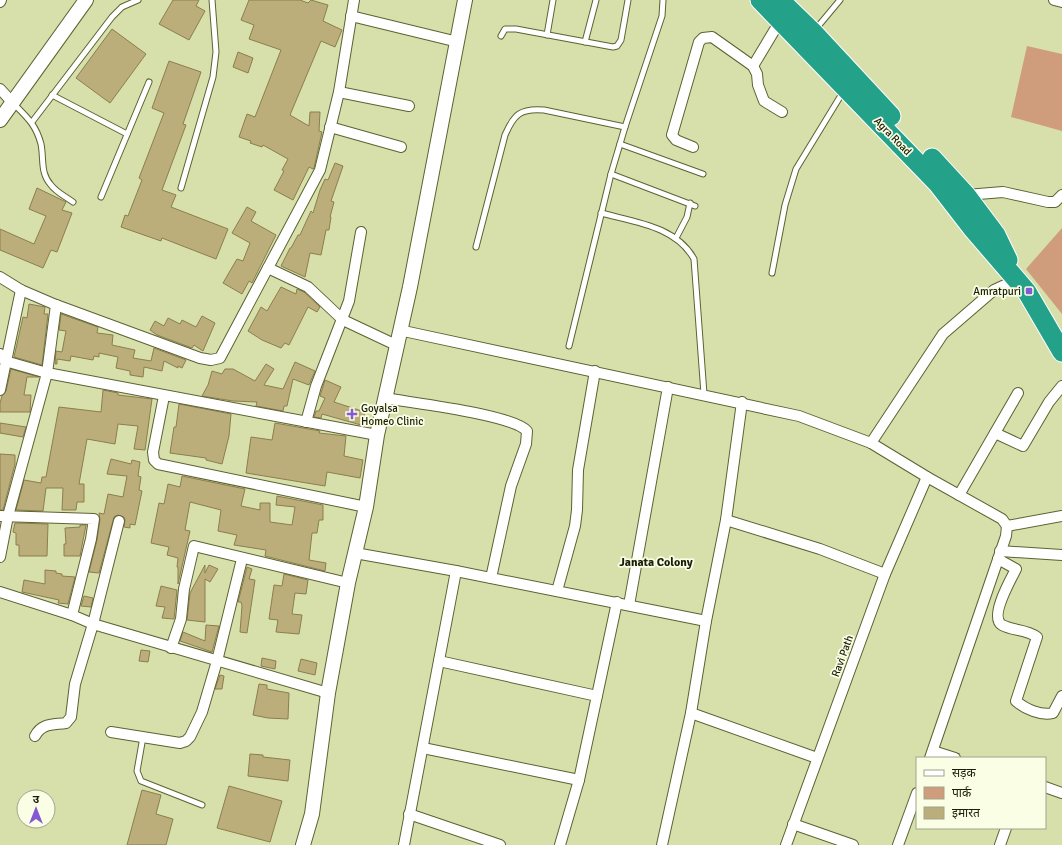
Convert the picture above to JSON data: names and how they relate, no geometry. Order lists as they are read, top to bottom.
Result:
{
  "streets": {
    "highway": ["Agra Road"],
    "street": ["Ravi Path"]
  },
  "districts": ["Janata Colony"],
  "places": {
    "transit": ["Amratpuri"],
    "health": ["Goyalsa Homeo Clinic"]
  },
  "legend": ["सड़क", "पार्क", "इमारत"],
  "north": "top"
}
